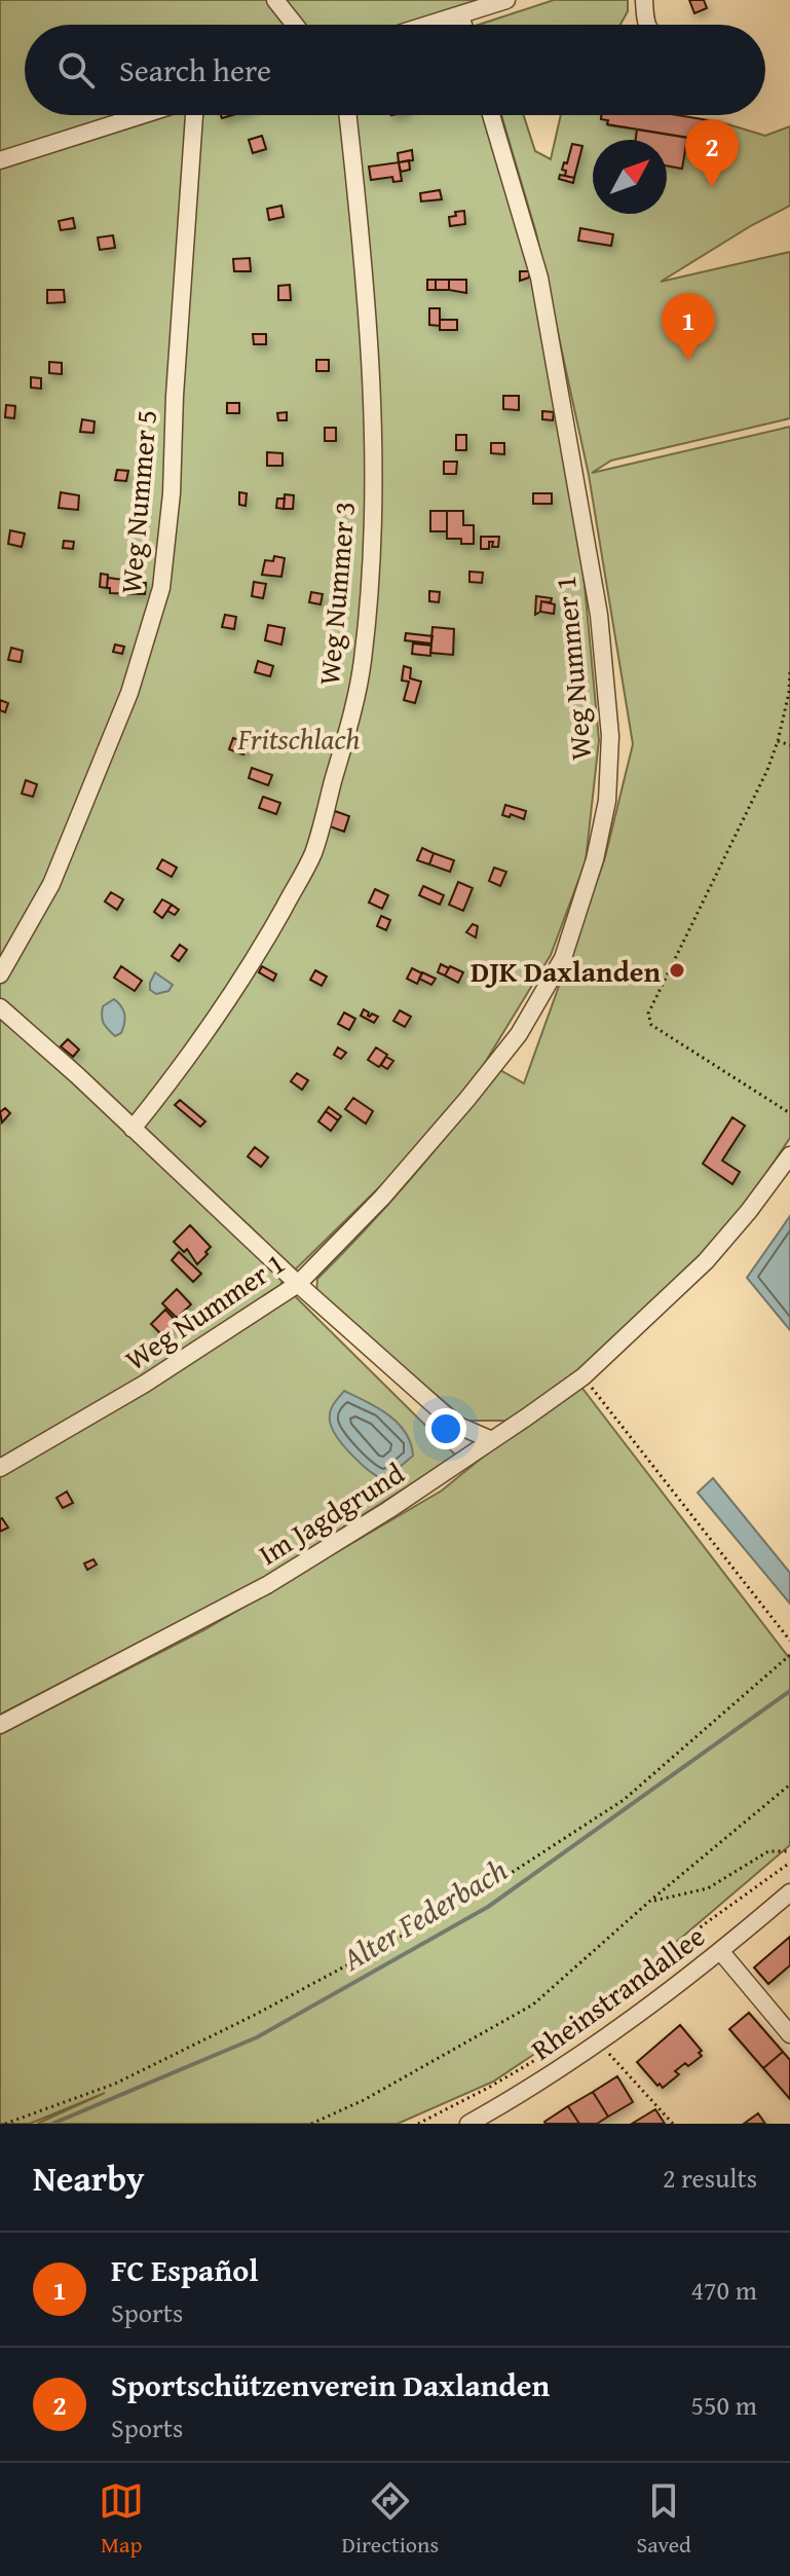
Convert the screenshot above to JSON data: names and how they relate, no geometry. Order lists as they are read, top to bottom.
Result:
{
  "streets": {
    "street": [
      "Weg Nummer 5",
      "Weg Nummer 3",
      "Weg Nummer 1",
      "Im Jagdgrund",
      "Rheinstrandallee"
    ]
  },
  "water": ["Alter Federbach"],
  "parks": ["Fritschlach"],
  "places": ["DJK Daxlanden"],
  "north": "top right",
  "page": {
    "search": "Search here",
    "pins": ["2", "1"],
    "heading": ["Nearby", "2 results"],
    "list": [
      {
        "mark": "1",
        "name": "FC Español",
        "note": "Sports",
        "value": "470 m"
      },
      {
        "mark": "2",
        "name": "Sportschützenverein Daxlanden",
        "note": "Sports",
        "value": "550 m"
      }
    ],
    "nav": ["Map", "Directions", "Saved"]
  }
}
